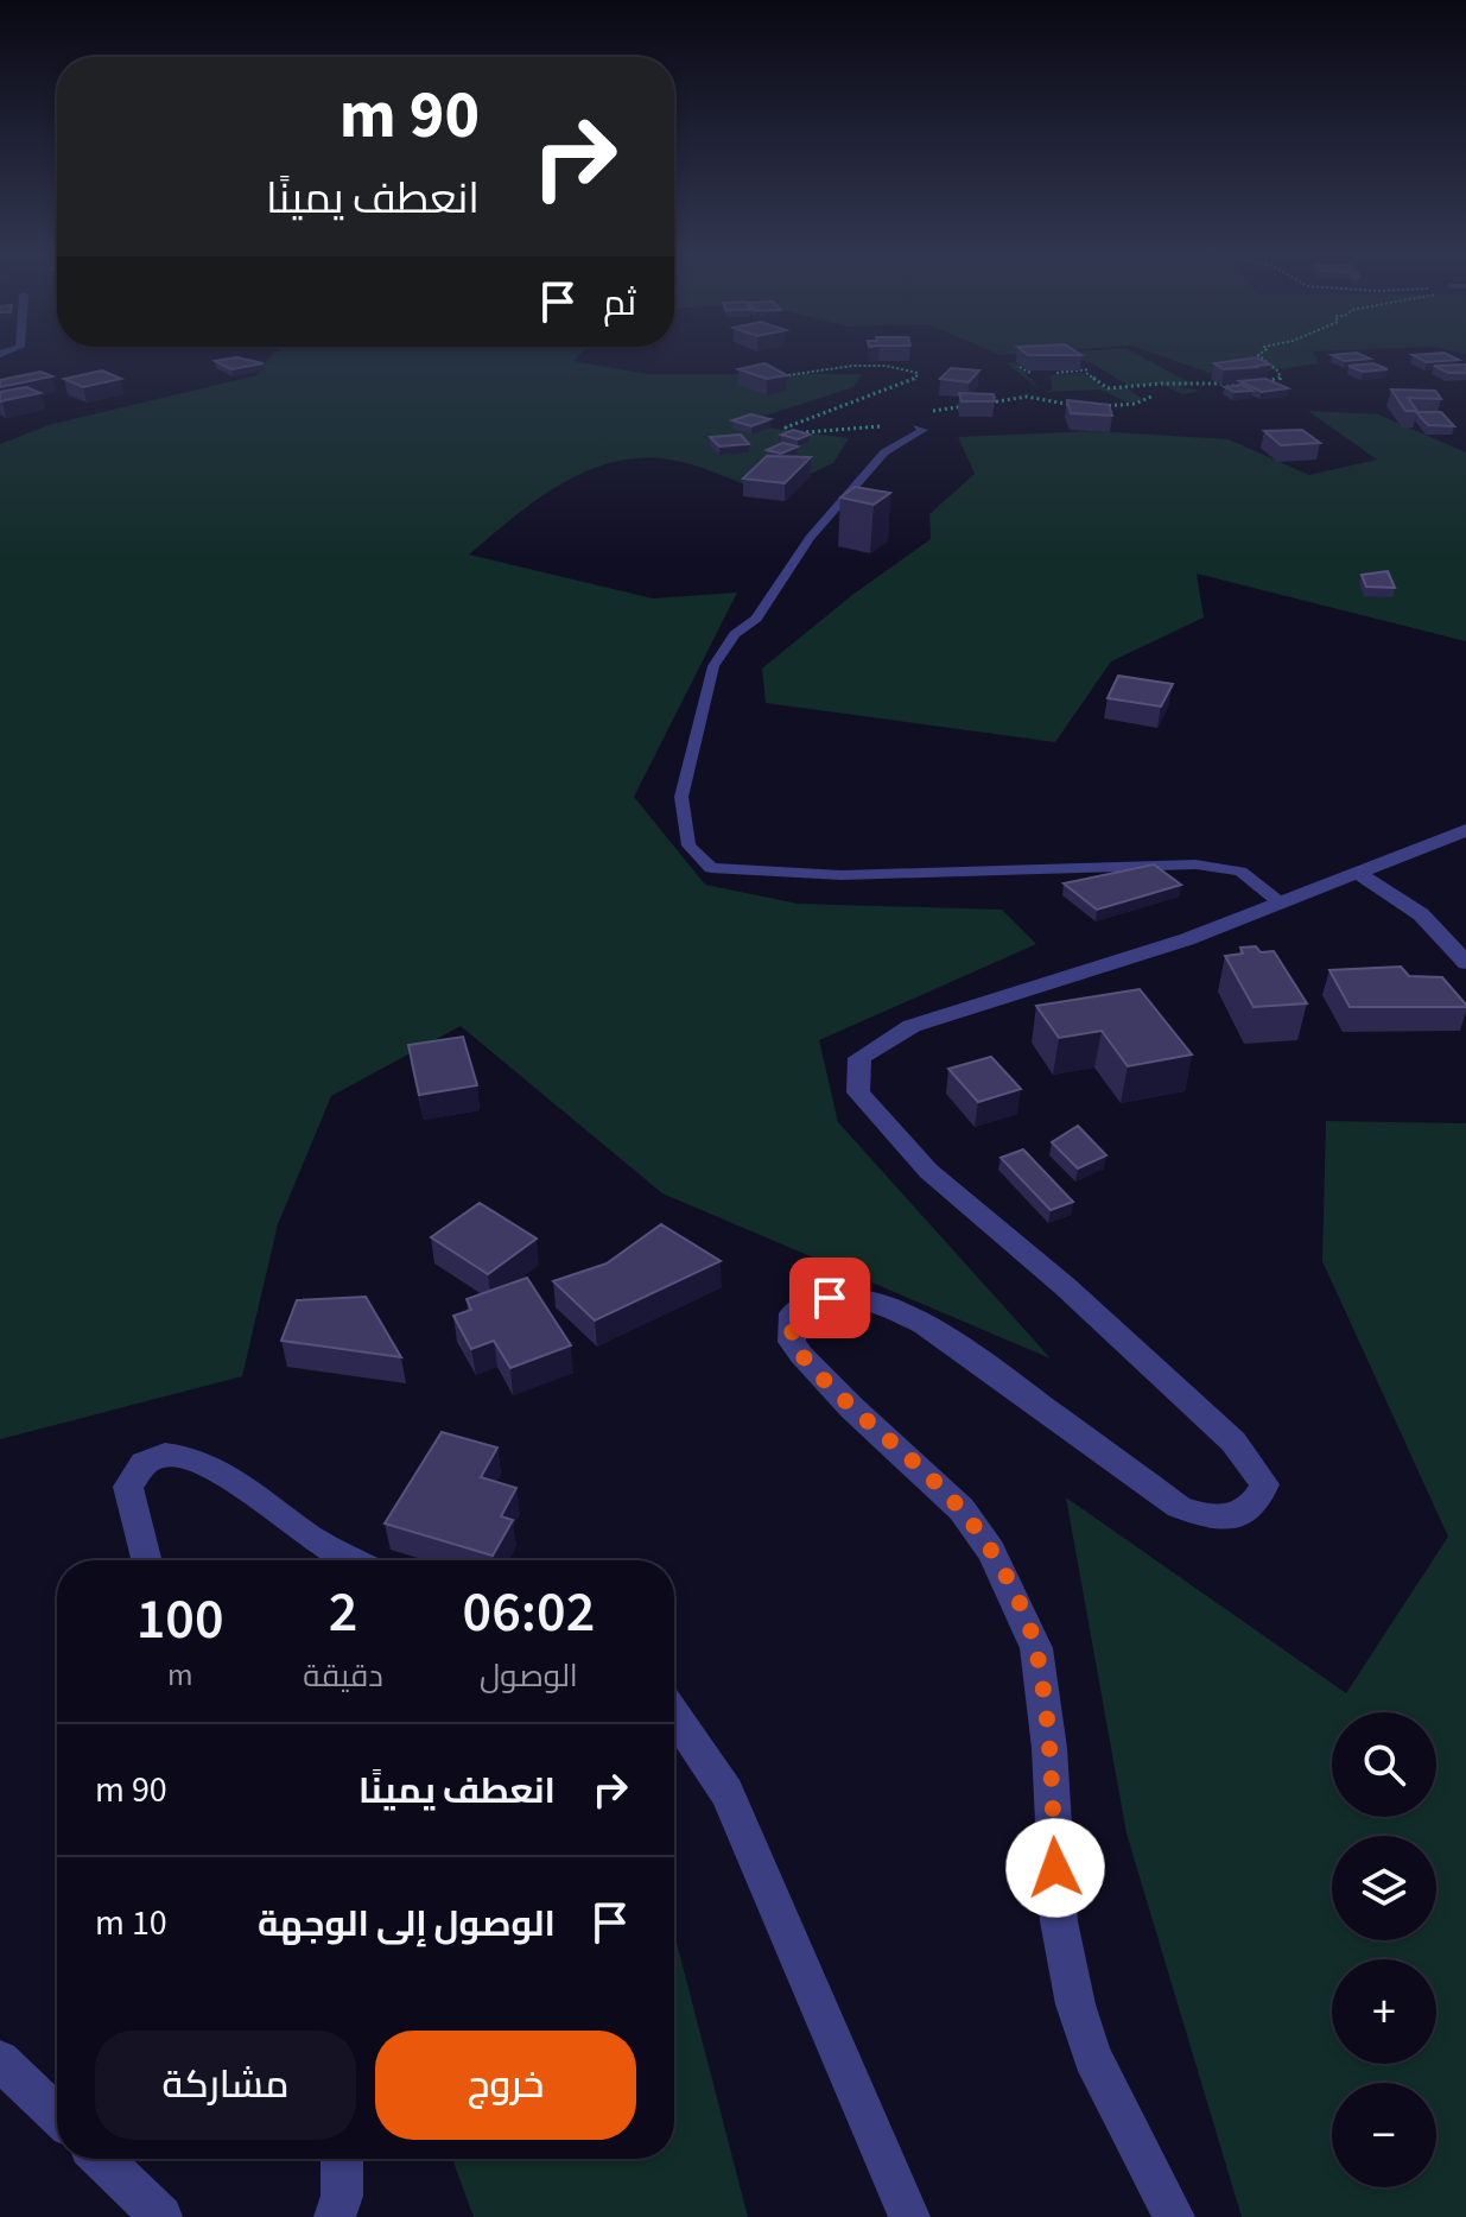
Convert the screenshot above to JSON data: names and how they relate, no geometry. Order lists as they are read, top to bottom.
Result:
{
  "page": {
    "turn": ["90 m", "انعطف يمينًا"],
    "then": "ثم",
    "eta": [
      "06:02",
      "الوصول",
      "2",
      "دقيقة",
      "100",
      "m"
    ],
    "map_buttons": ["+", "−"],
    "list": [
      {
        "name": "انعطف يمينًا",
        "value": "90 m"
      },
      {
        "name": "الوصول إلى الوجهة",
        "value": "10 m"
      }
    ],
    "buttons": ["خروج", "مشاركة"]
  }
}
